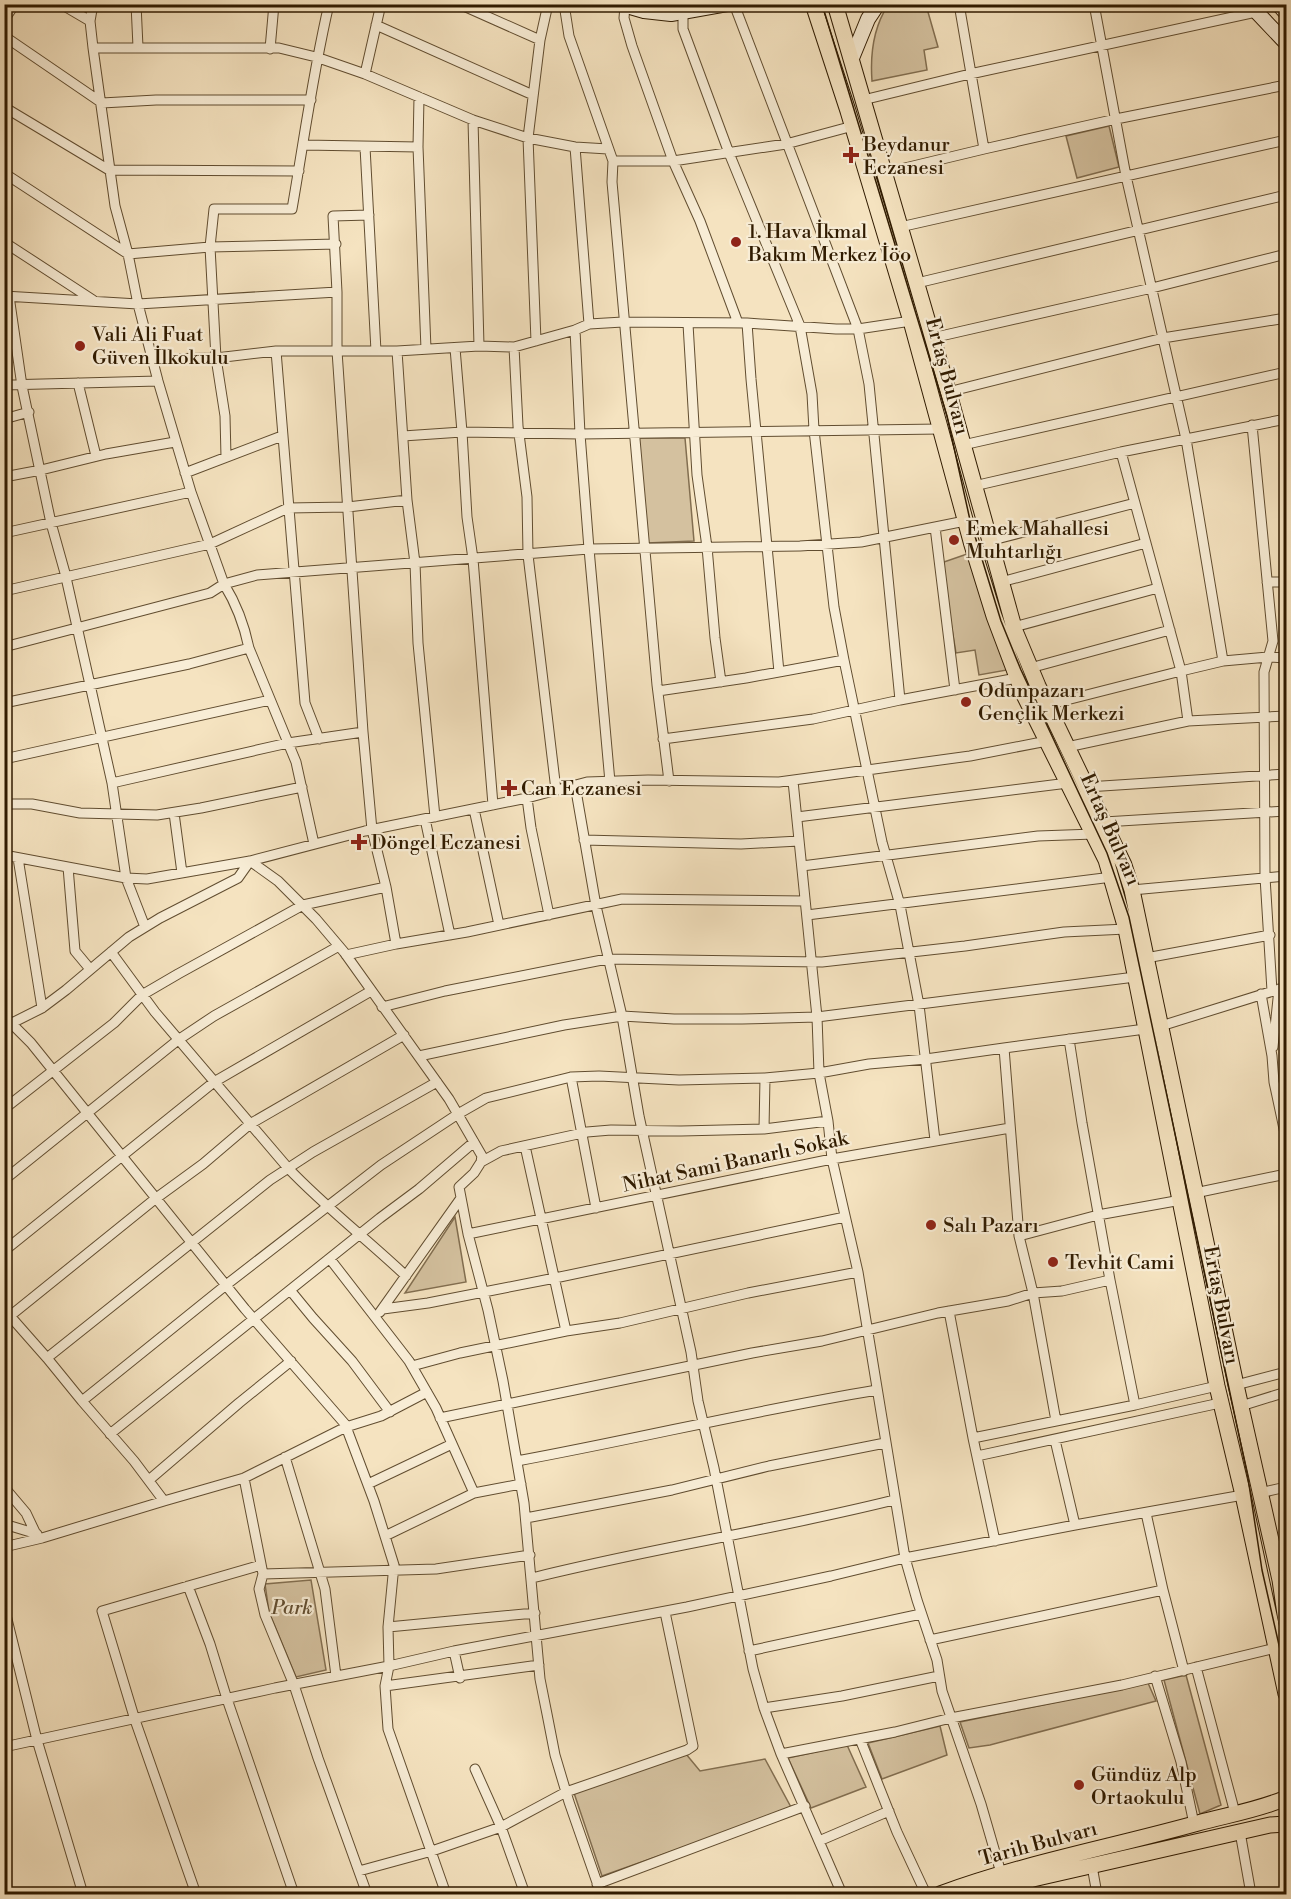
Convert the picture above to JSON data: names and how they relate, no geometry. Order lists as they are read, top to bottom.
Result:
{
  "streets": {
    "main road": ["Ertaş Bulvarı", "Tarih Bulvarı"],
    "street": ["Nihat Sami Banarlı Sokak"]
  },
  "parks": ["Park"],
  "places": {
    "health": ["Beydanur Eczanesi", "Can Eczanesi", "Döngel Eczanesi"],
    "other": [
      "1. Hava İkmal Bakım Merkez İöo",
      "Vali Ali Fuat Güven İlkokulu",
      "Emek Mahallesi Muhtarlığı",
      "Odunpazarı Gençlik Merkezi",
      "Salı Pazarı",
      "Tevhit Cami",
      "Gündüz Alp Ortaokulu"
    ]
  }
}
